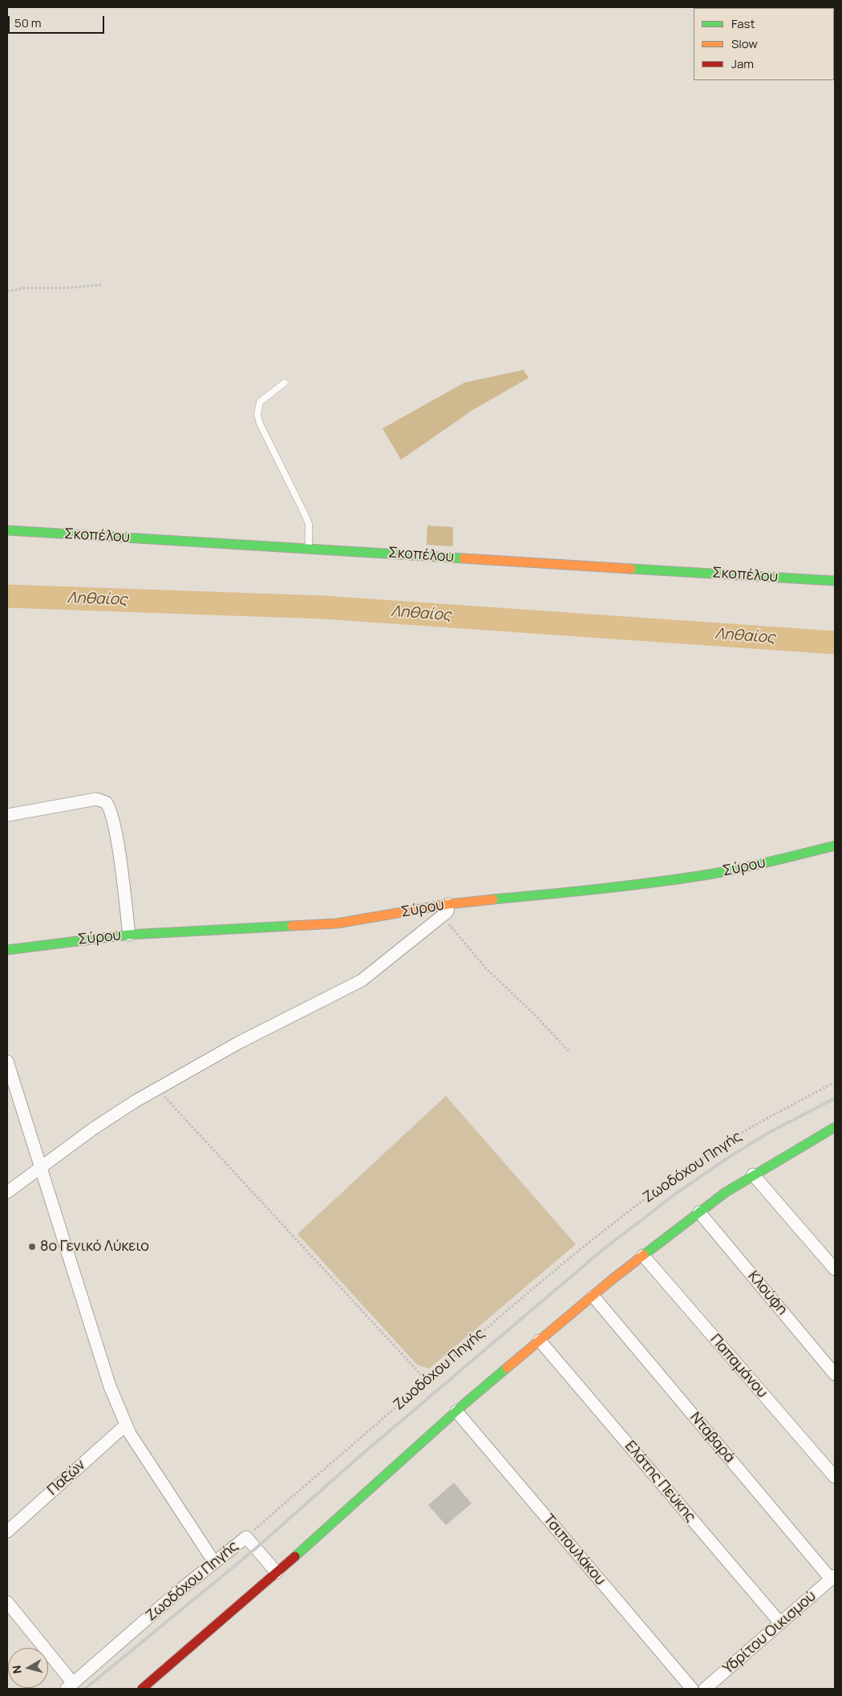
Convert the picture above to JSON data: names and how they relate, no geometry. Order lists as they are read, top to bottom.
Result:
{
  "streets": {
    "street": [
      "Σκοπέλου",
      "Σύρου",
      "Ζωοδόχου Πηγής",
      "Κλούφη",
      "Παπαμάνου",
      "Νταβαρά",
      "Παξών",
      "Ελάτης Πεύκης",
      "Τσιπουλάκου",
      "Υδρίτου Οικισμού"
    ]
  },
  "crossings": [
    ["Νταβαρά", "Υδρίτου Οικισμού"],
    ["Ελάτης Πεύκης", "Υδρίτου Οικισμού"]
  ],
  "water": ["Ληθαίος"],
  "places": ["8ο Γενικό Λύκειο"],
  "legend": ["Fast", "Slow", "Jam"],
  "scale_bar": "50 m",
  "north": "left"
}
